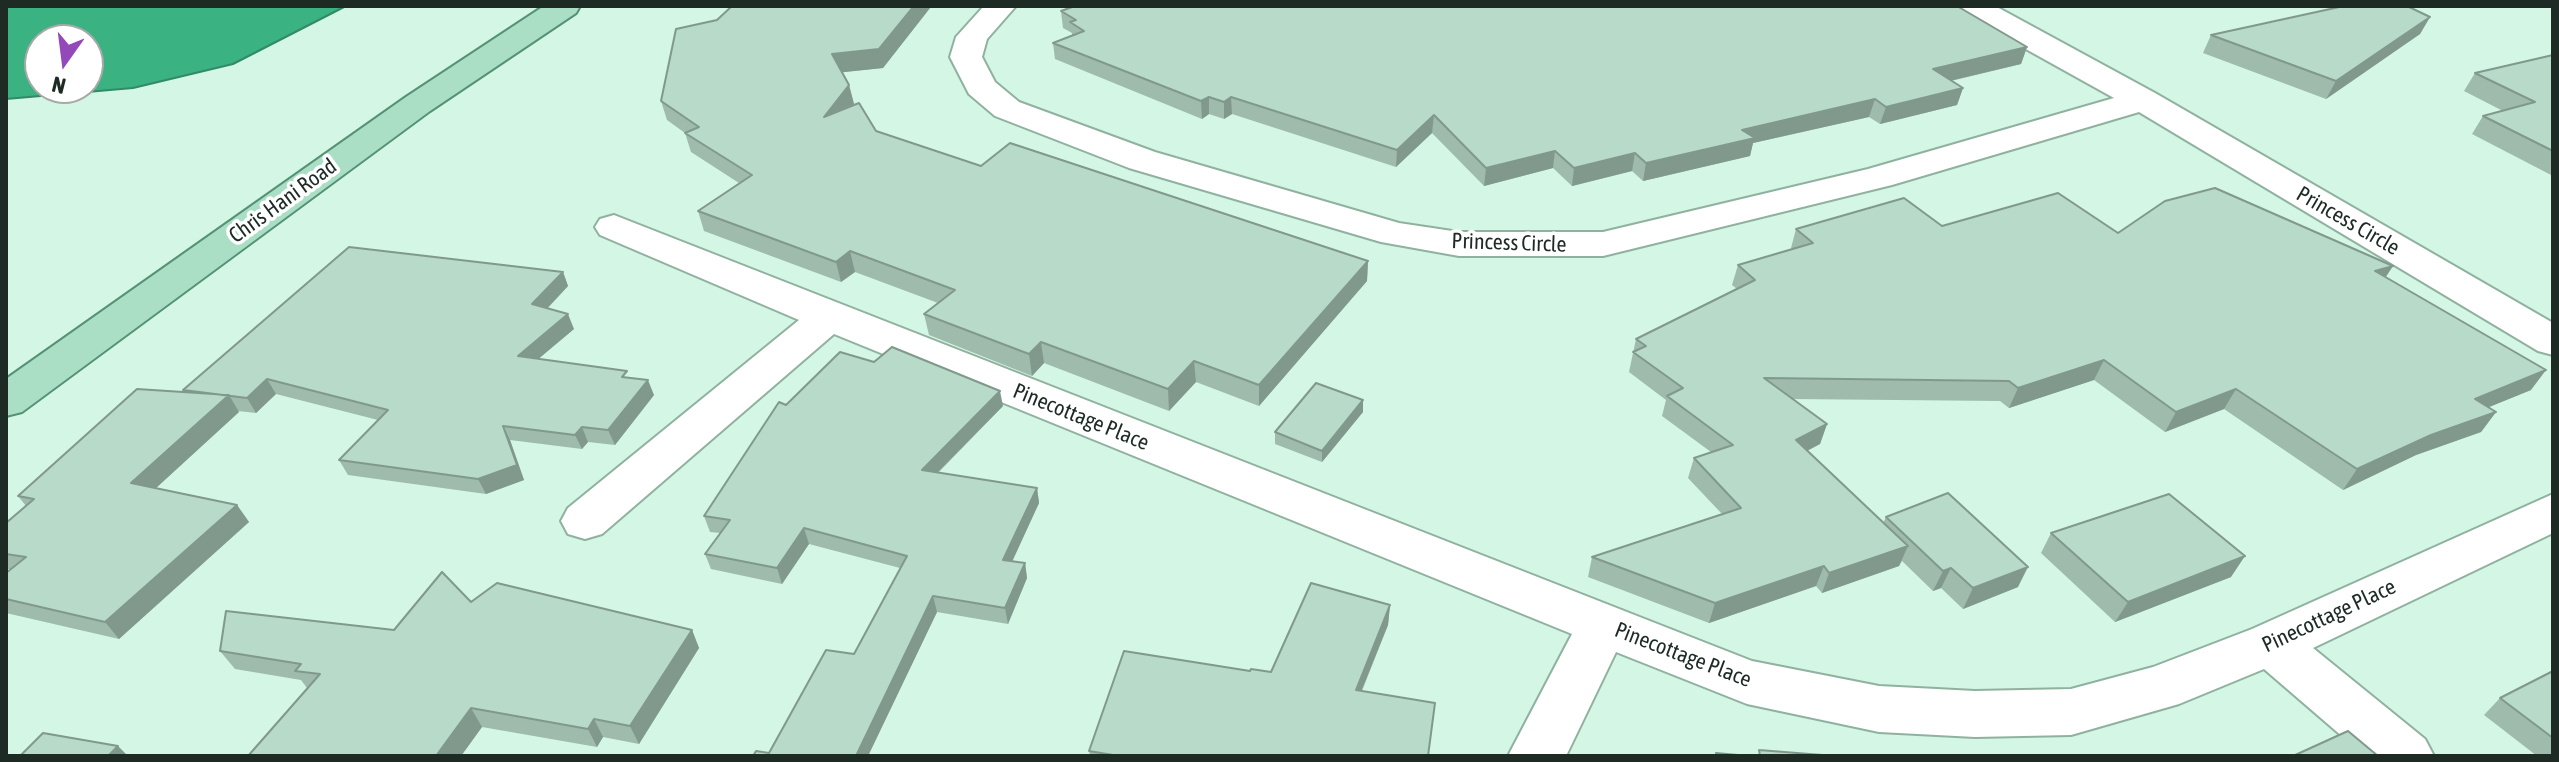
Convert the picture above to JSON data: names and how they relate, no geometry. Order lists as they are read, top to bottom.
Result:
{
  "streets": {
    "main road": ["Chris Hani Road"],
    "street": ["Princess Circle", "Pinecottage Place"]
  },
  "north": "bottom"
}
